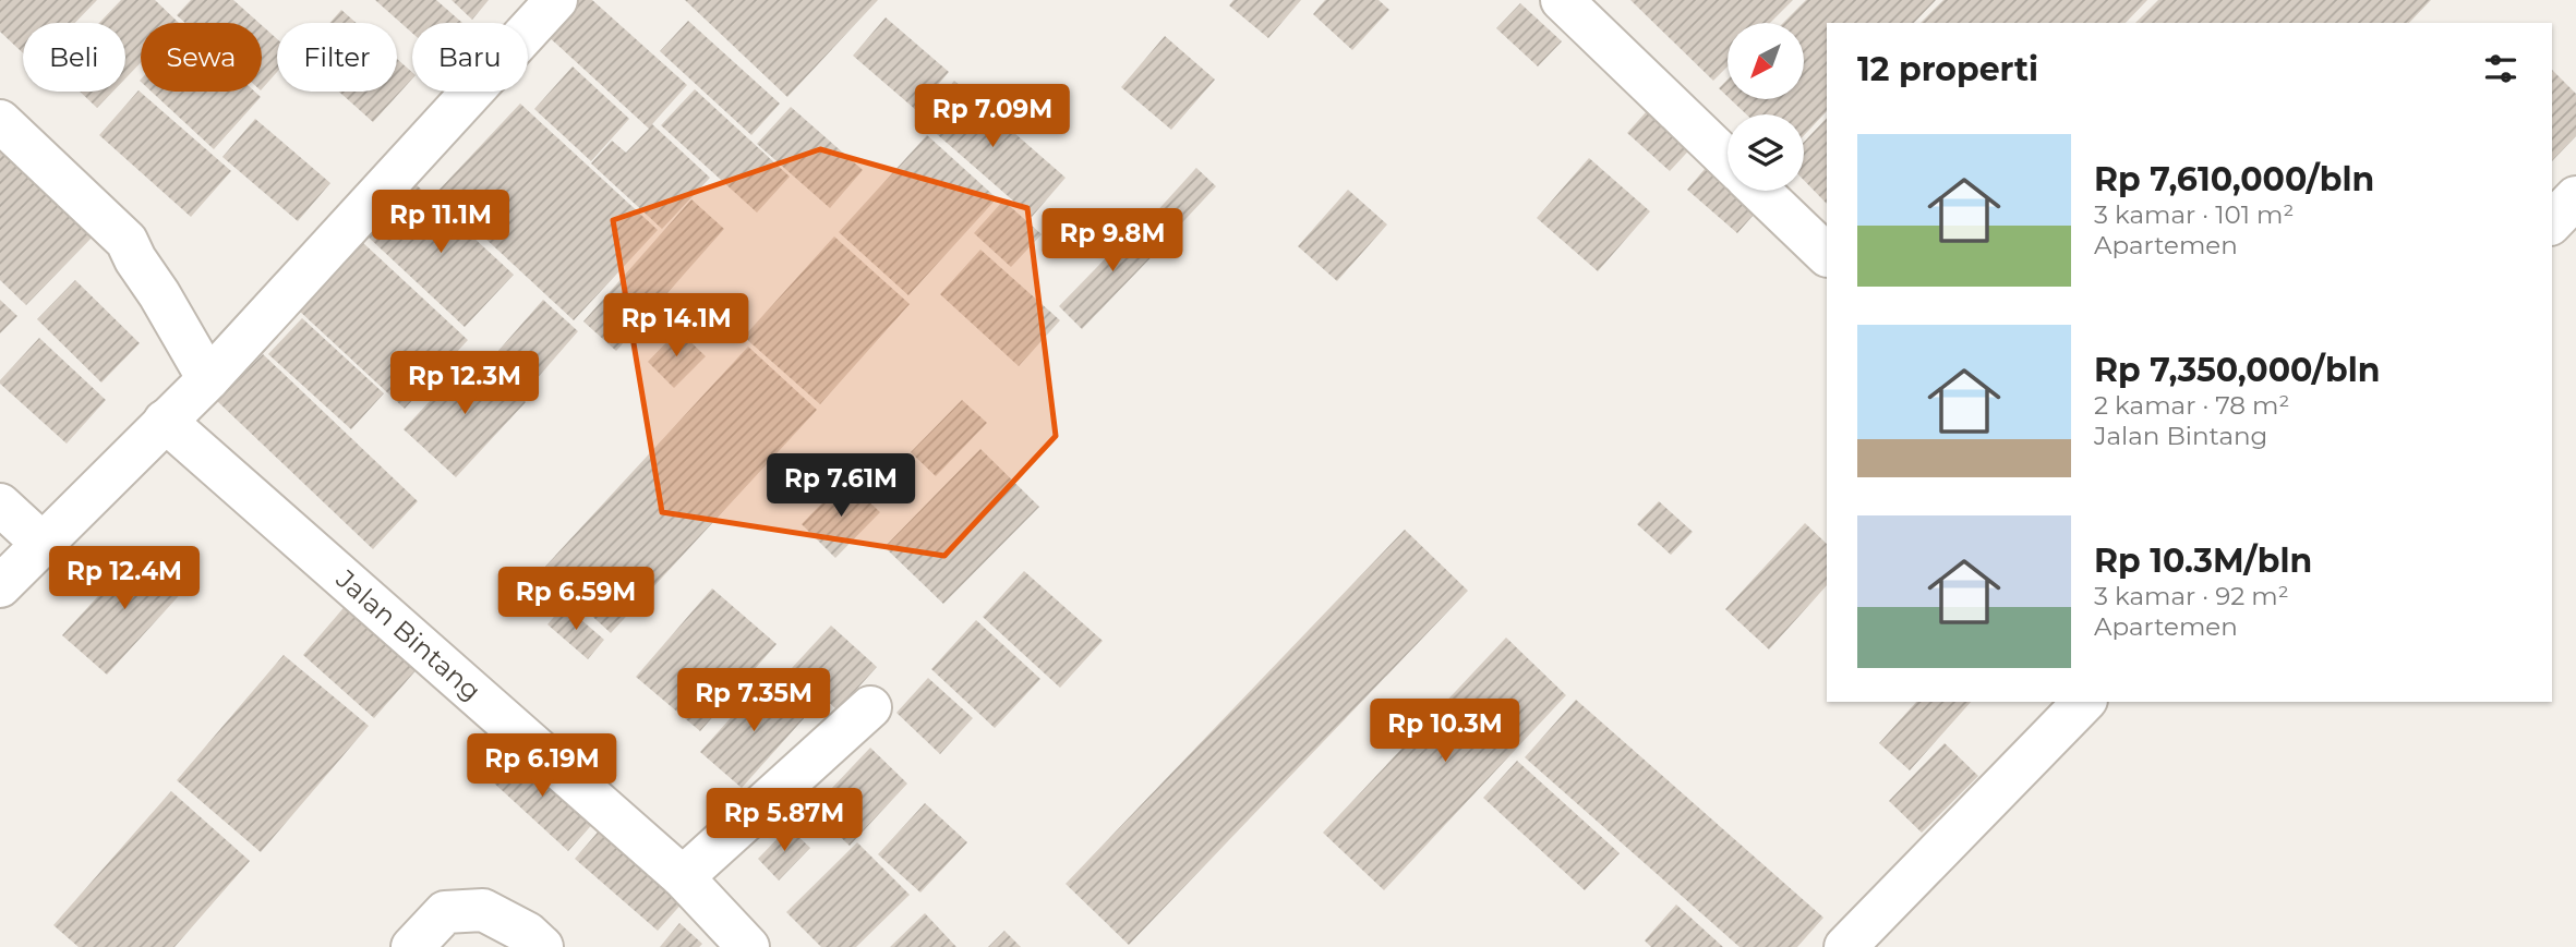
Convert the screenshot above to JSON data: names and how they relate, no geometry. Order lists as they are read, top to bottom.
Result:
{
  "streets": {
    "street": ["Jalan Bintang"]
  },
  "north": "bottom left",
  "page": {
    "chip": [
      "Beli",
      "Sewa",
      "Filter",
      "Baru"
    ],
    "heading": "12 properti",
    "price": [
      "Rp 7.09M",
      "Rp 11.1M",
      "Rp 9.8M",
      "Rp 14.1M",
      "Rp 12.3M",
      "Rp 7.61M",
      "Rp 12.4M",
      "Rp 6.59M",
      "Rp 7.35M",
      "Rp 10.3M",
      "Rp 6.19M",
      "Rp 5.87M"
    ],
    "list": [
      {
        "name": "Rp 7,610,000/bln",
        "note": "3 kamar · 101 m² · Apartemen"
      },
      {
        "name": "Rp 7,350,000/bln",
        "note": "2 kamar · 78 m² · Jalan Bintang"
      },
      {
        "name": "Rp 10.3M/bln",
        "note": "3 kamar · 92 m² · Apartemen"
      }
    ]
  }
}
